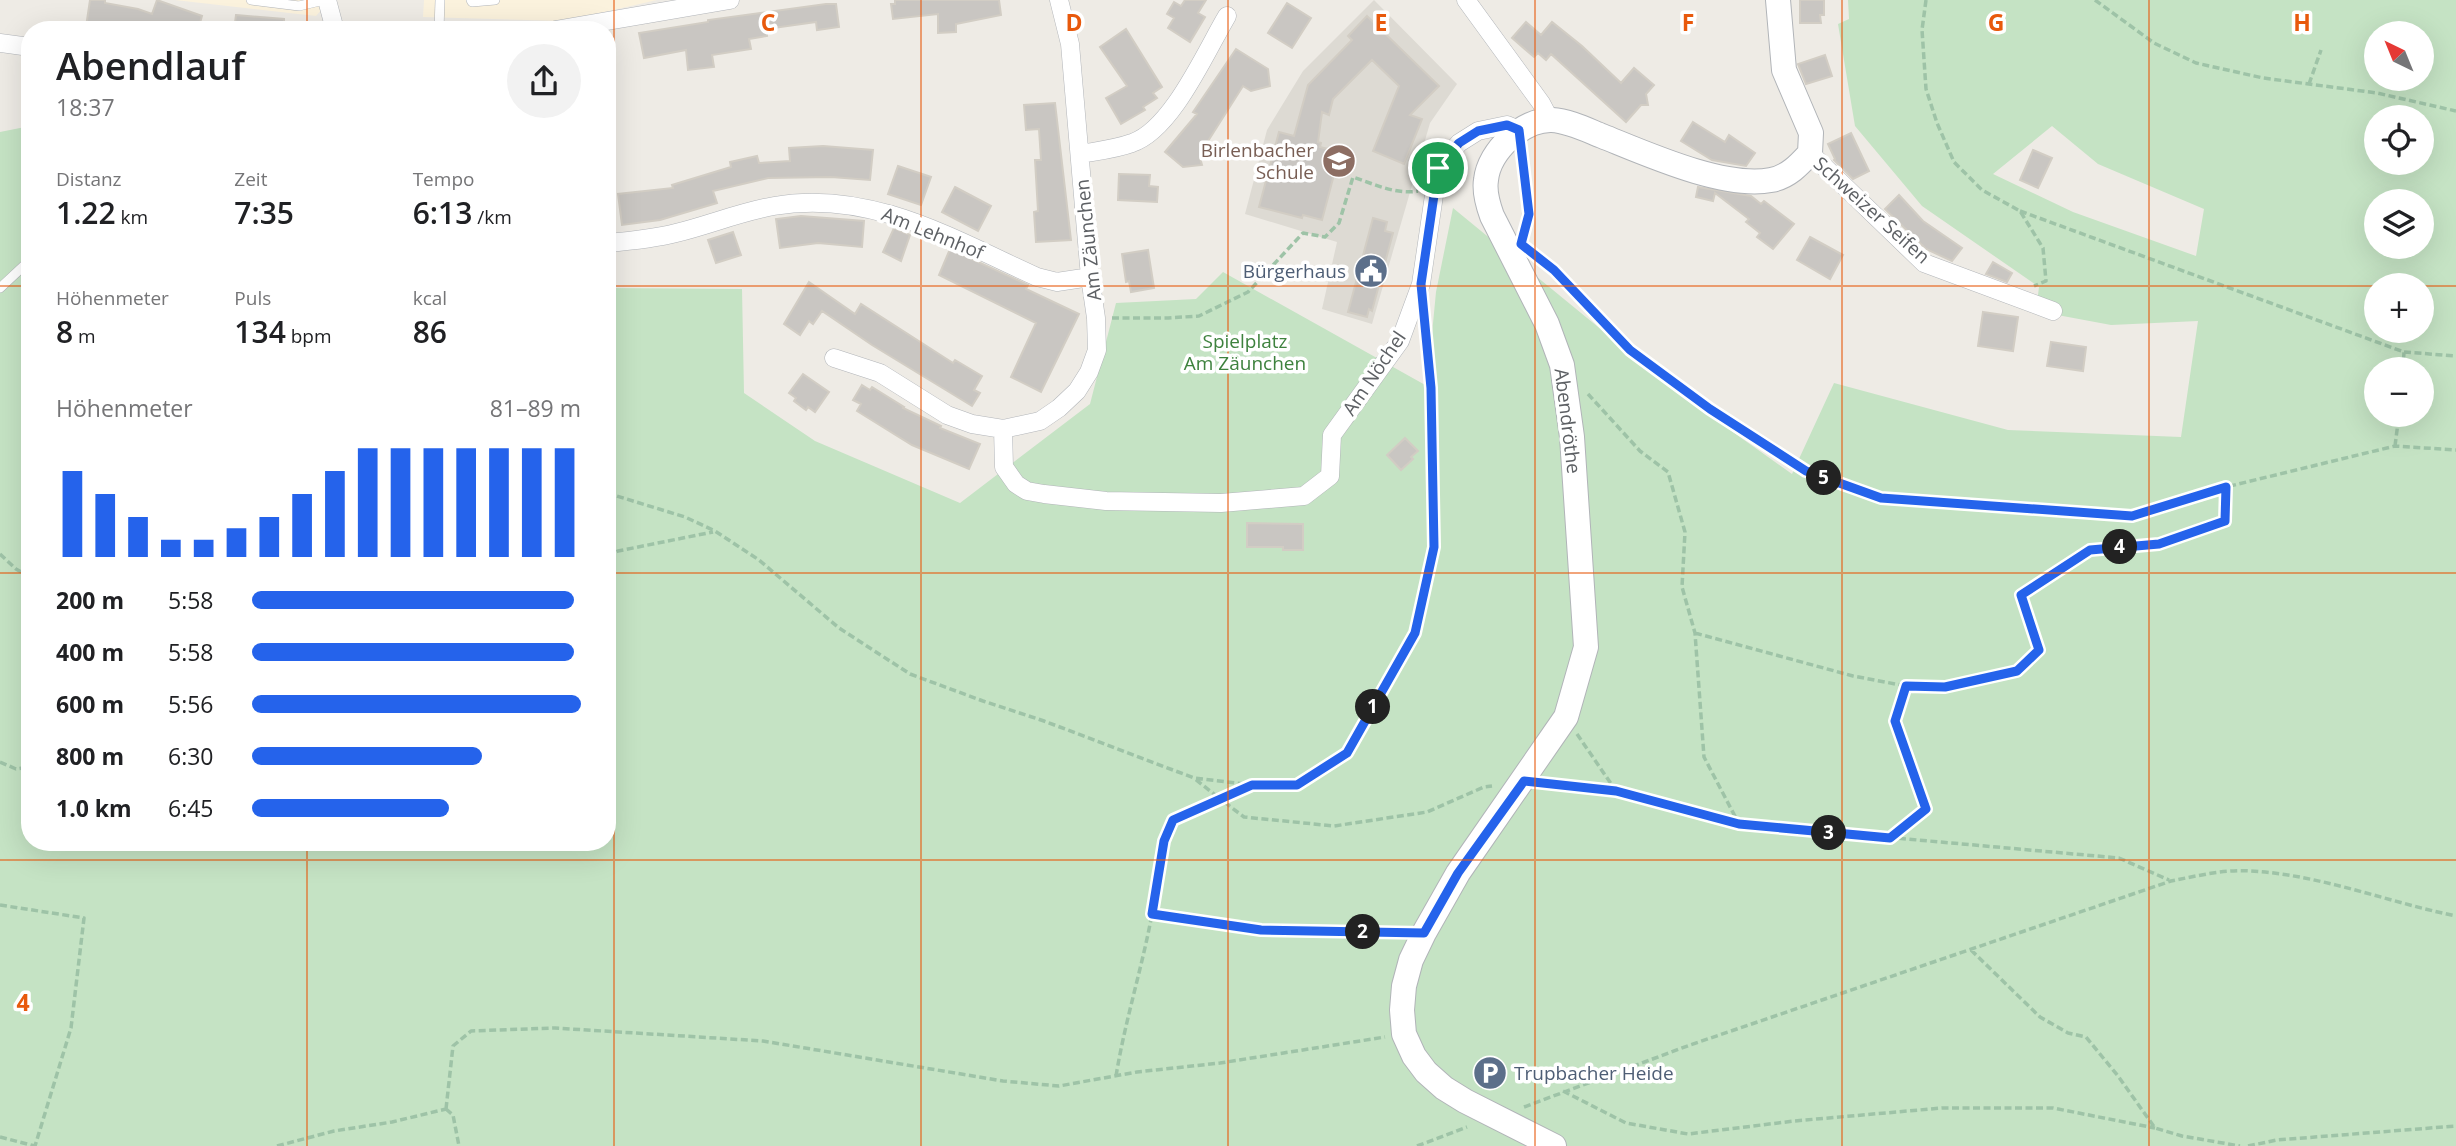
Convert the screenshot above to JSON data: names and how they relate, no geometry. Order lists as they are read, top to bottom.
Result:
{
  "streets": {
    "street": [
      "Schweizer Seifen",
      "Am Lehnhof",
      "Am Zäunchen",
      "Am Nöchel",
      "Abendröthe"
    ]
  },
  "crossings": [
    ["Am Lehnhof", "Am Zäunchen"],
    ["Am Zäunchen", "Am Nöchel"],
    ["Am Nöchel", "Abendröthe"]
  ],
  "parks": ["Spielplatz Am Zäunchen"],
  "places": {
    "school or university": ["Birlenbacher Schule"],
    "public building": ["Bürgerhaus"],
    "parking": ["Trupbacher Heide"]
  },
  "north": "top left",
  "page": {
    "map_buttons": ["+", "−"],
    "heading": ["Abendlauf", "18:37"],
    "stats": [
      ["Distanz", "1.22 km"],
      ["Zeit", "7:35"],
      ["Tempo", "6:13 /km"],
      ["Höhenmeter", "8 m"],
      ["Puls", "134 bpm"],
      ["kcal", "86"]
    ],
    "chart": ["Höhenmeter", "81–89 m"],
    "pins": [
      "5",
      "4",
      "1",
      "3",
      "2"
    ],
    "list": [
      {
        "name": "200 m",
        "note": "5:58"
      },
      {
        "name": "400 m",
        "note": "5:58"
      },
      {
        "name": "600 m",
        "note": "5:56"
      },
      {
        "name": "800 m",
        "note": "6:30"
      },
      {
        "name": "1.0 km",
        "note": "6:45"
      }
    ]
  },
  "grid": {
    "columns": [
      "C",
      "D",
      "E",
      "F",
      "G",
      "H"
    ],
    "rows": ["4"]
  }
}
